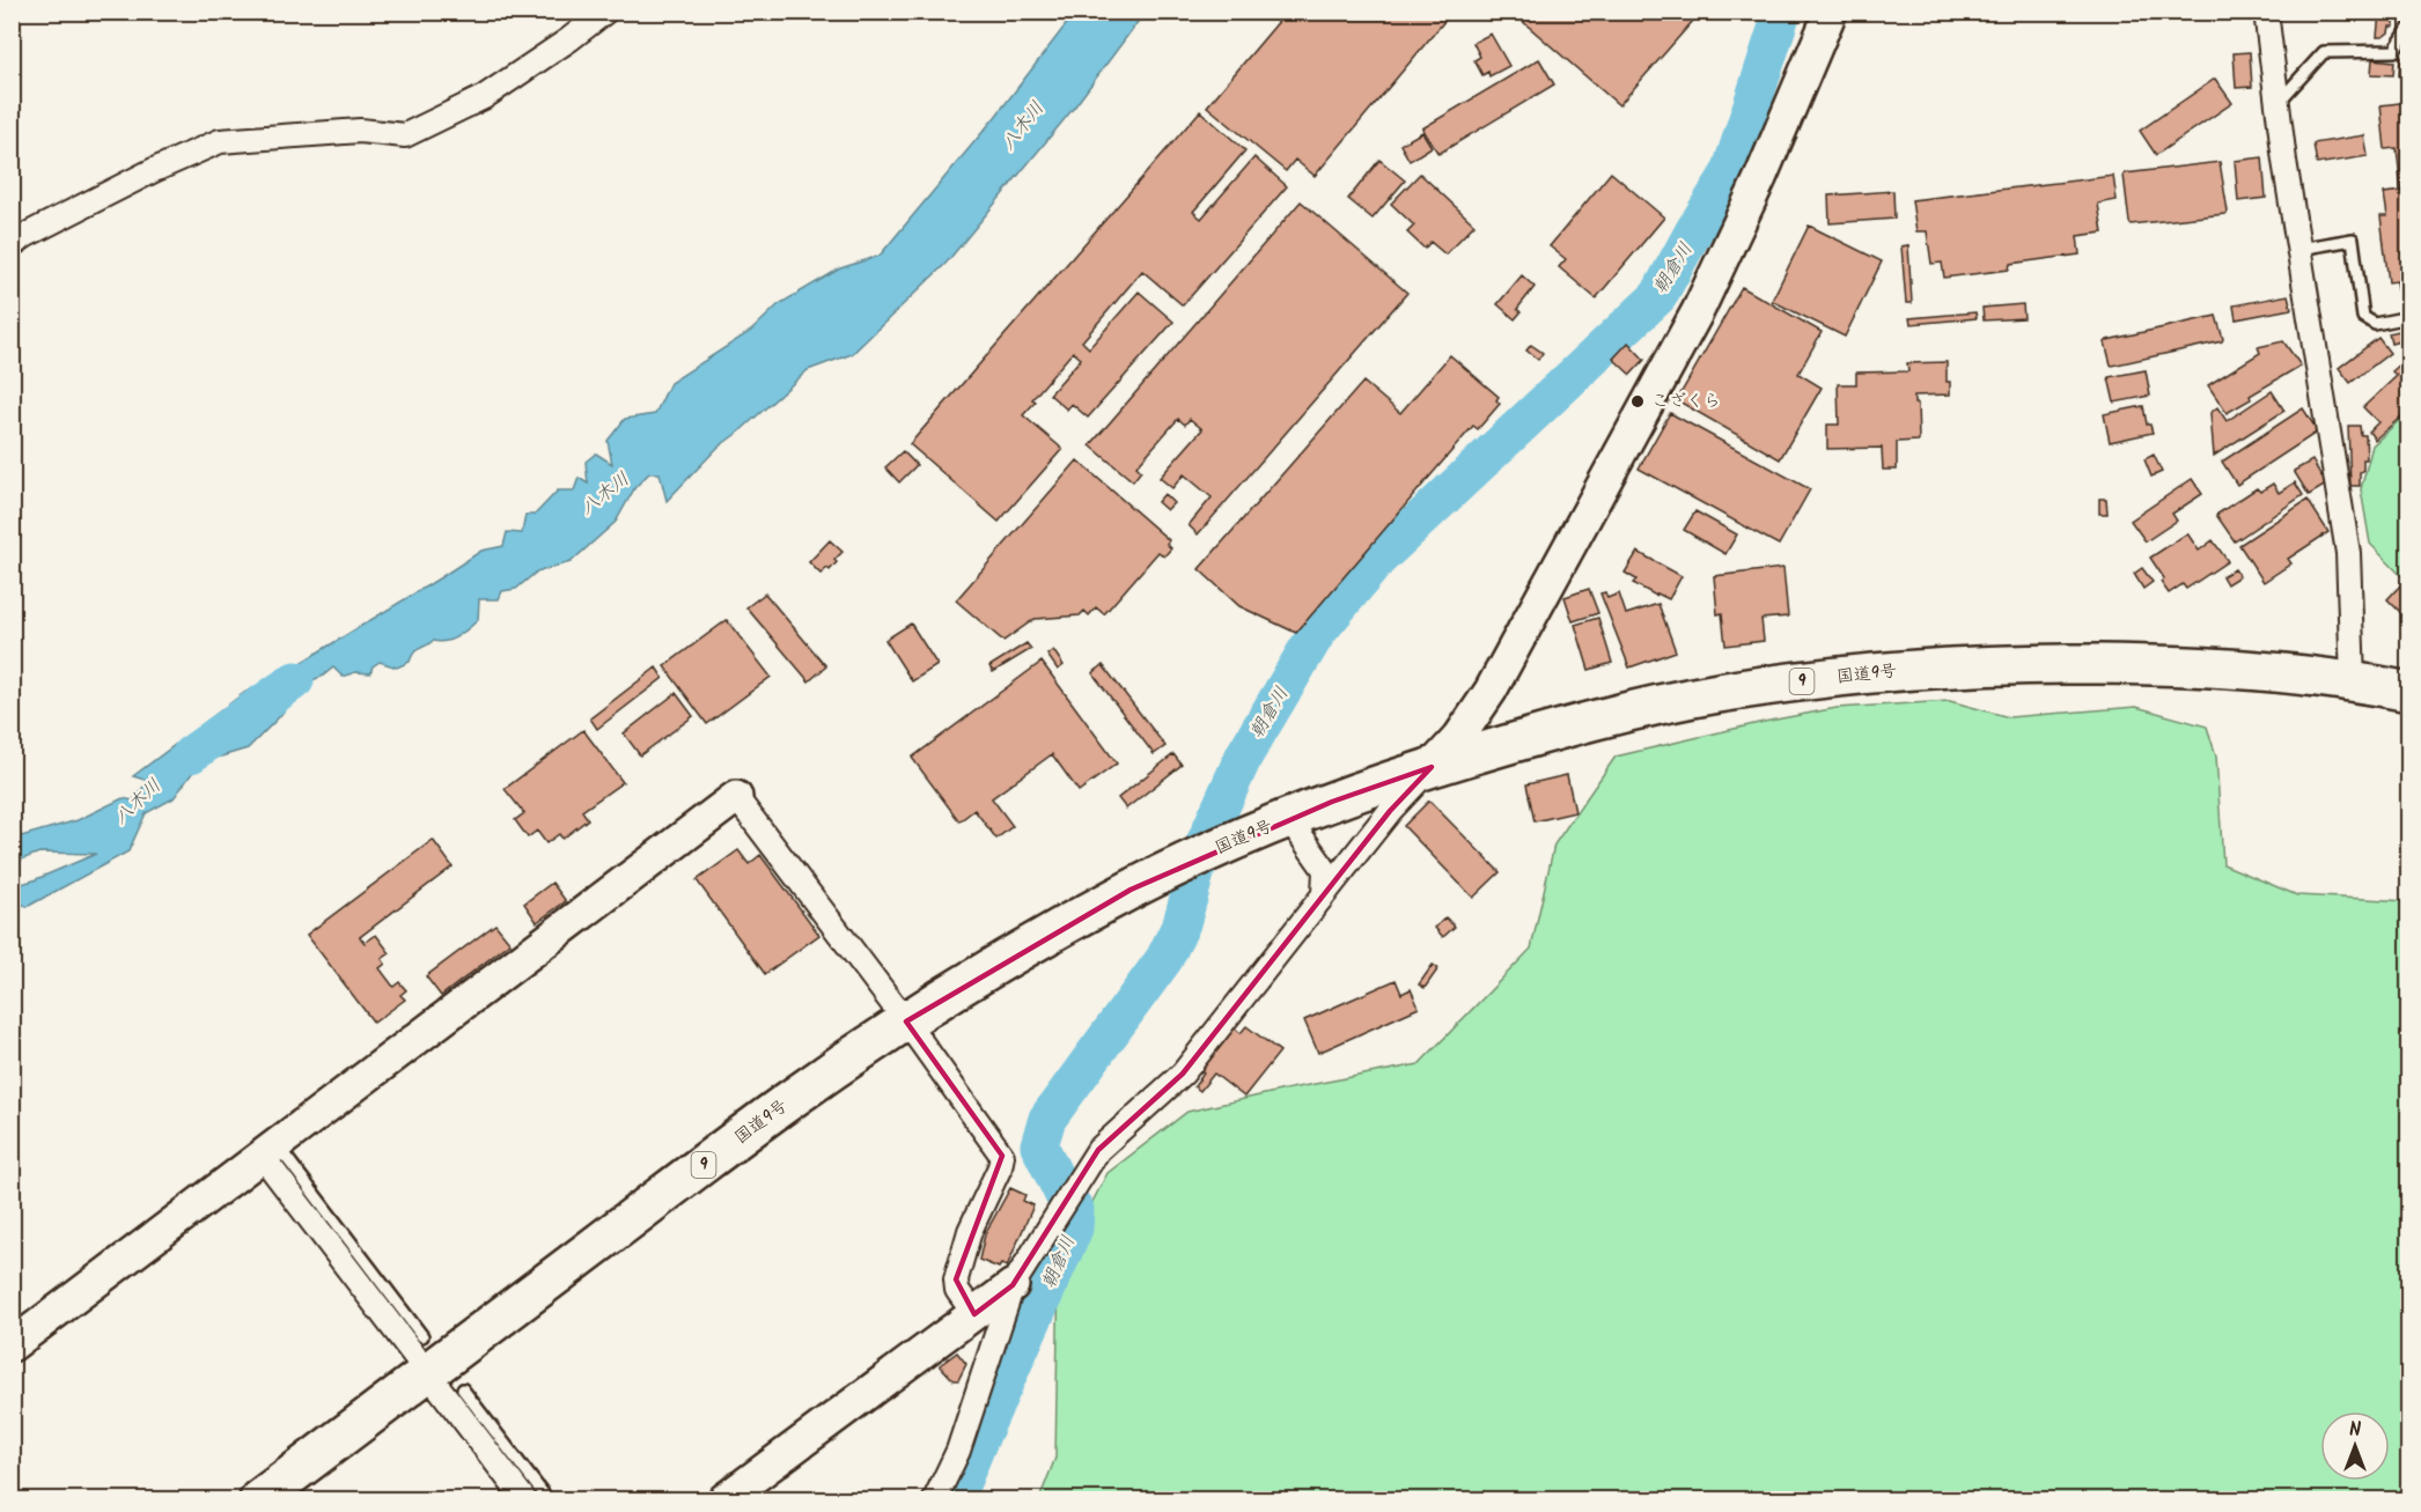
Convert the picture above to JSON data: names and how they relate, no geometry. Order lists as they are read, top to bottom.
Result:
{
  "streets": {
    "highway": ["国道9号", "9"]
  },
  "water": ["八木川", "朝倉川"],
  "places": ["こざくら"],
  "north": "top"
}
